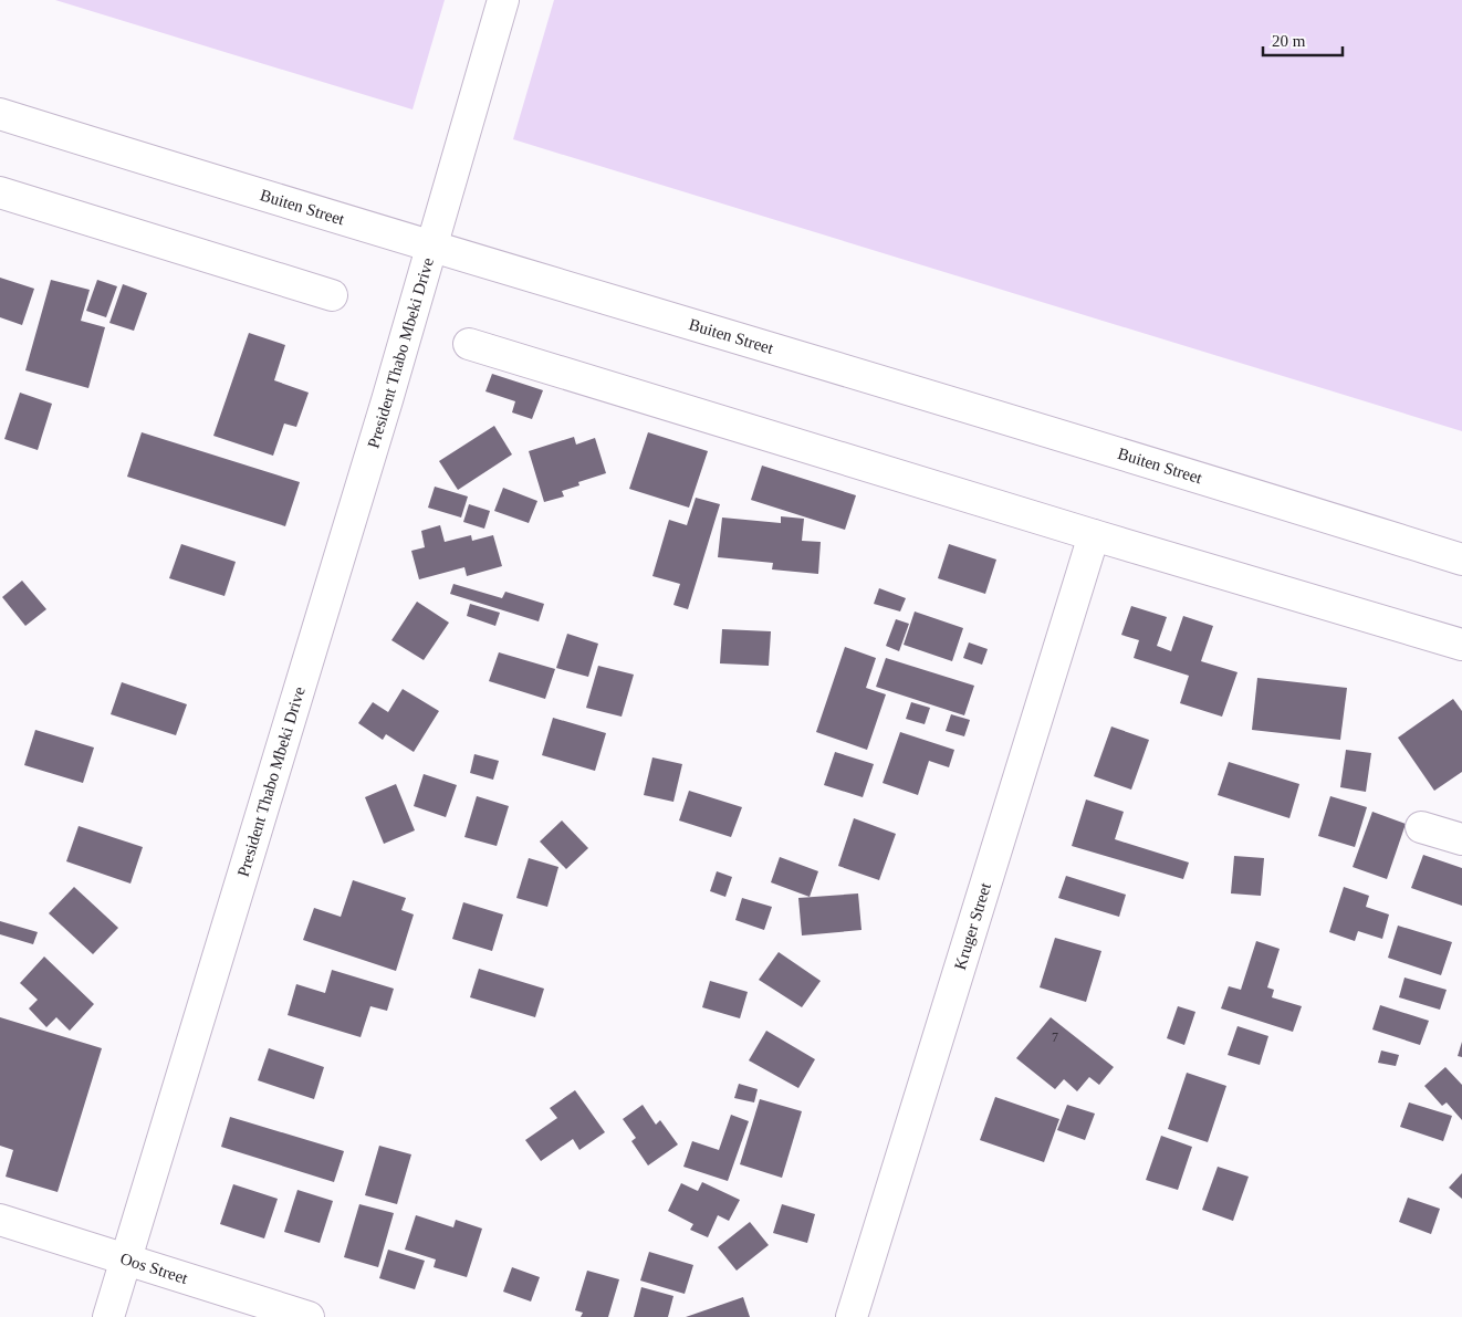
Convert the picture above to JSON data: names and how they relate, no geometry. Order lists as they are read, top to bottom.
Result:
{
  "streets": {
    "street": [
      "Buiten Street",
      "President Thabo Mbeki Drive",
      "Kruger Street",
      "Oos Street"
    ]
  },
  "crossings": [
    ["Buiten Street", "President Thabo Mbeki Drive"],
    ["President Thabo Mbeki Drive", "Oos Street"]
  ],
  "house_numbers": ["7"],
  "scale_bar": "20 m"
}
